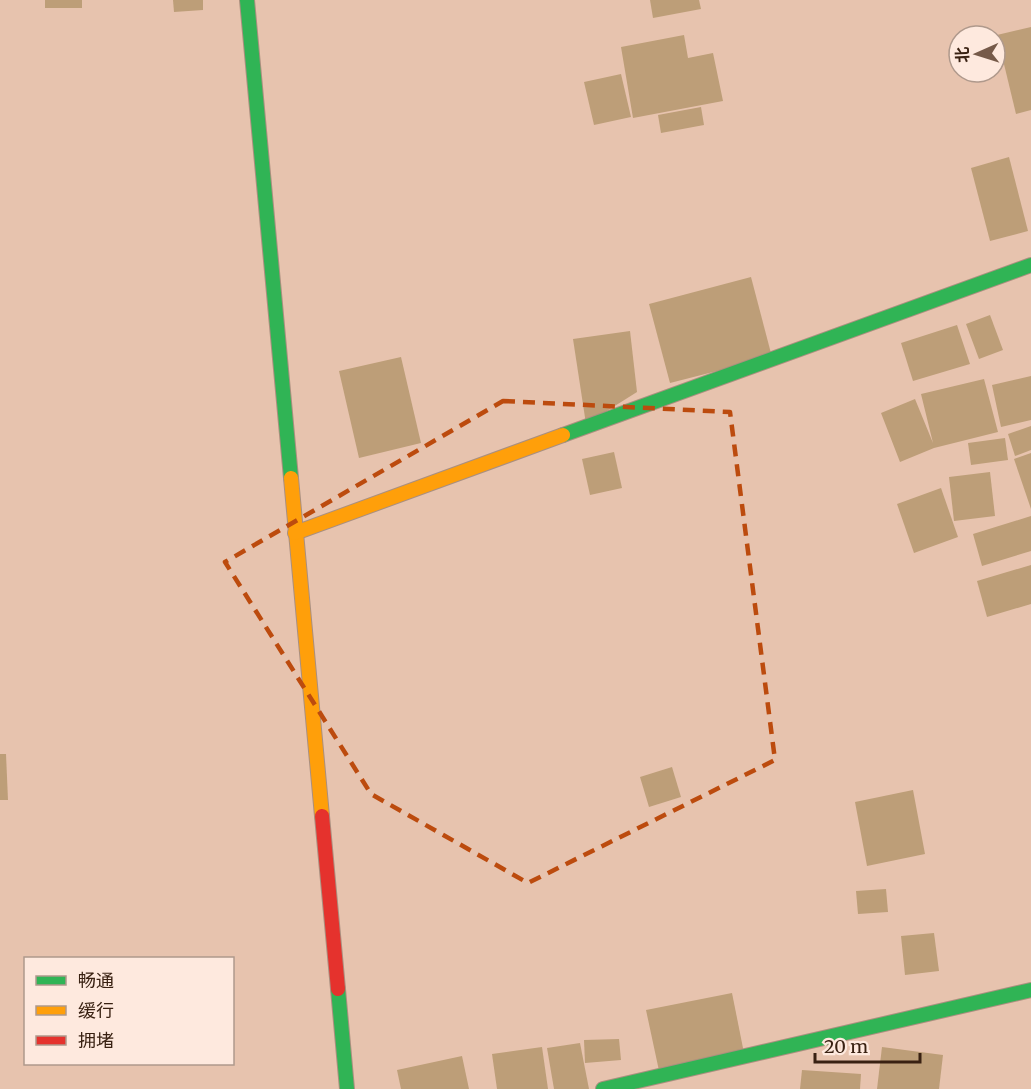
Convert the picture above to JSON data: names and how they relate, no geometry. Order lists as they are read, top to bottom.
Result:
{
  "legend": ["畅通", "缓行", "拥堵"],
  "scale_bar": "20 m",
  "north": "left"
}
